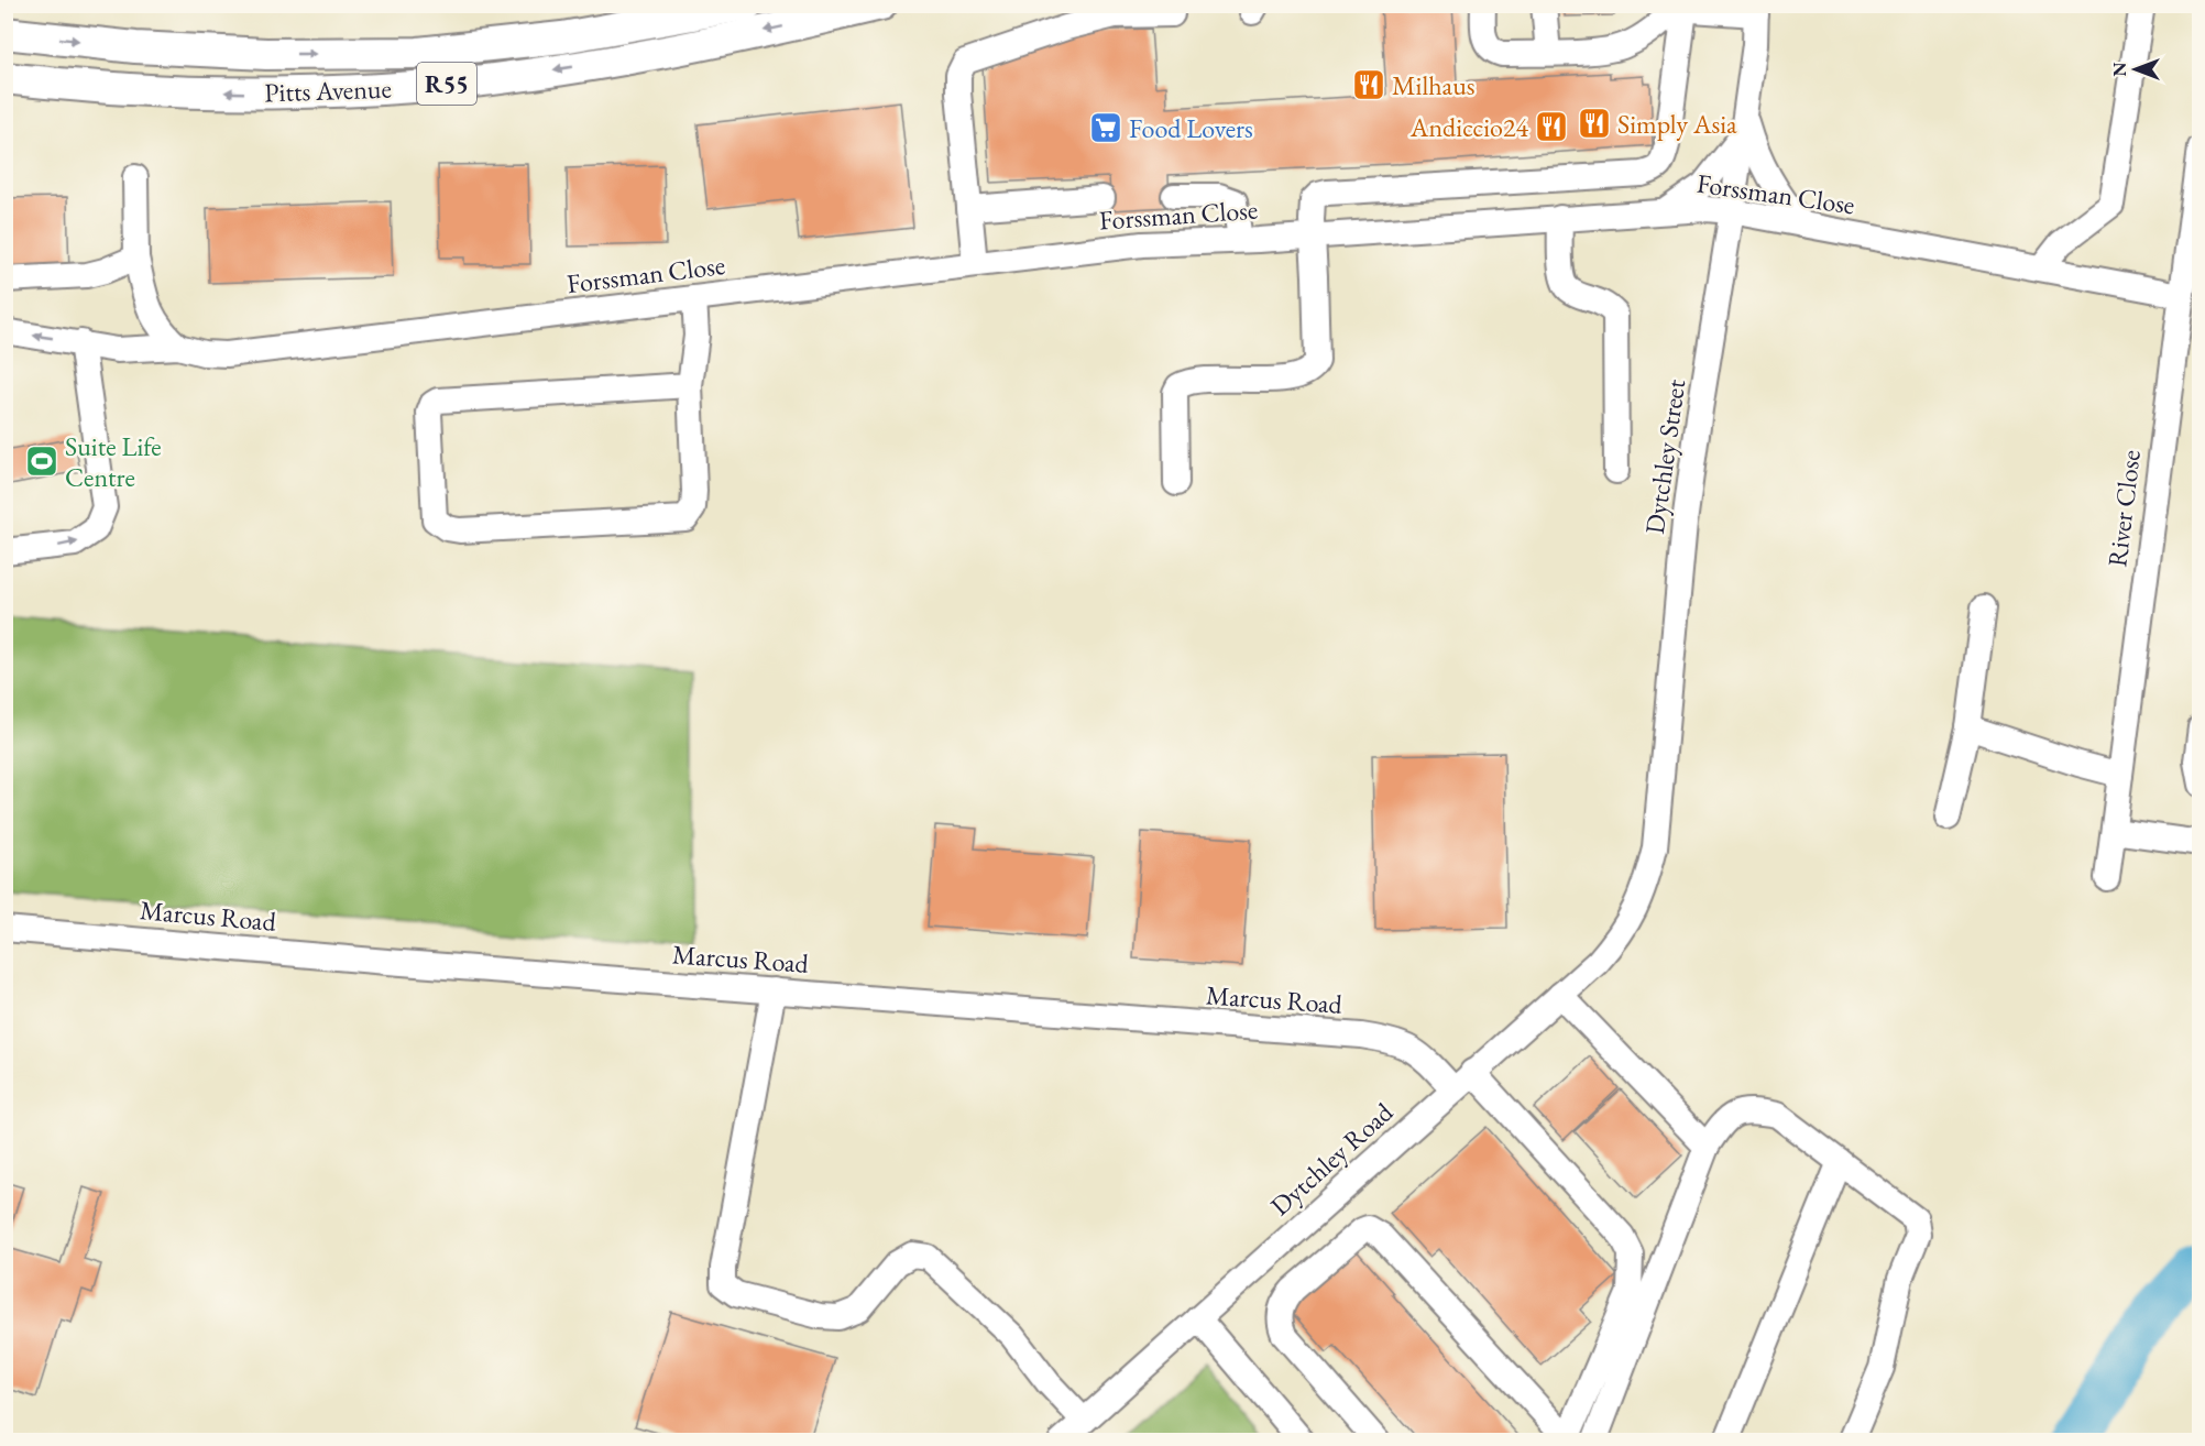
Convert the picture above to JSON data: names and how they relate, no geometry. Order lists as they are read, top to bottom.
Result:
{
  "streets": {
    "main road": ["R55", "Pitts Avenue"],
    "street": [
      "Forssman Close",
      "Dytchley Street",
      "River Close",
      "Marcus Road",
      "Dytchley Road"
    ]
  },
  "crossings": [
    ["Forssman Close", "Dytchley Street"],
    ["Forssman Close", "River Close"],
    ["Dytchley Street", "Dytchley Road"],
    ["Marcus Road", "Dytchley Road"]
  ],
  "places": {
    "restaurant": ["Milhaus", "Simply Asia", "Andiccio24"],
    "supermarket": ["Food Lovers"],
    "sports": ["Suite Life Centre"]
  },
  "north": "left"
}
